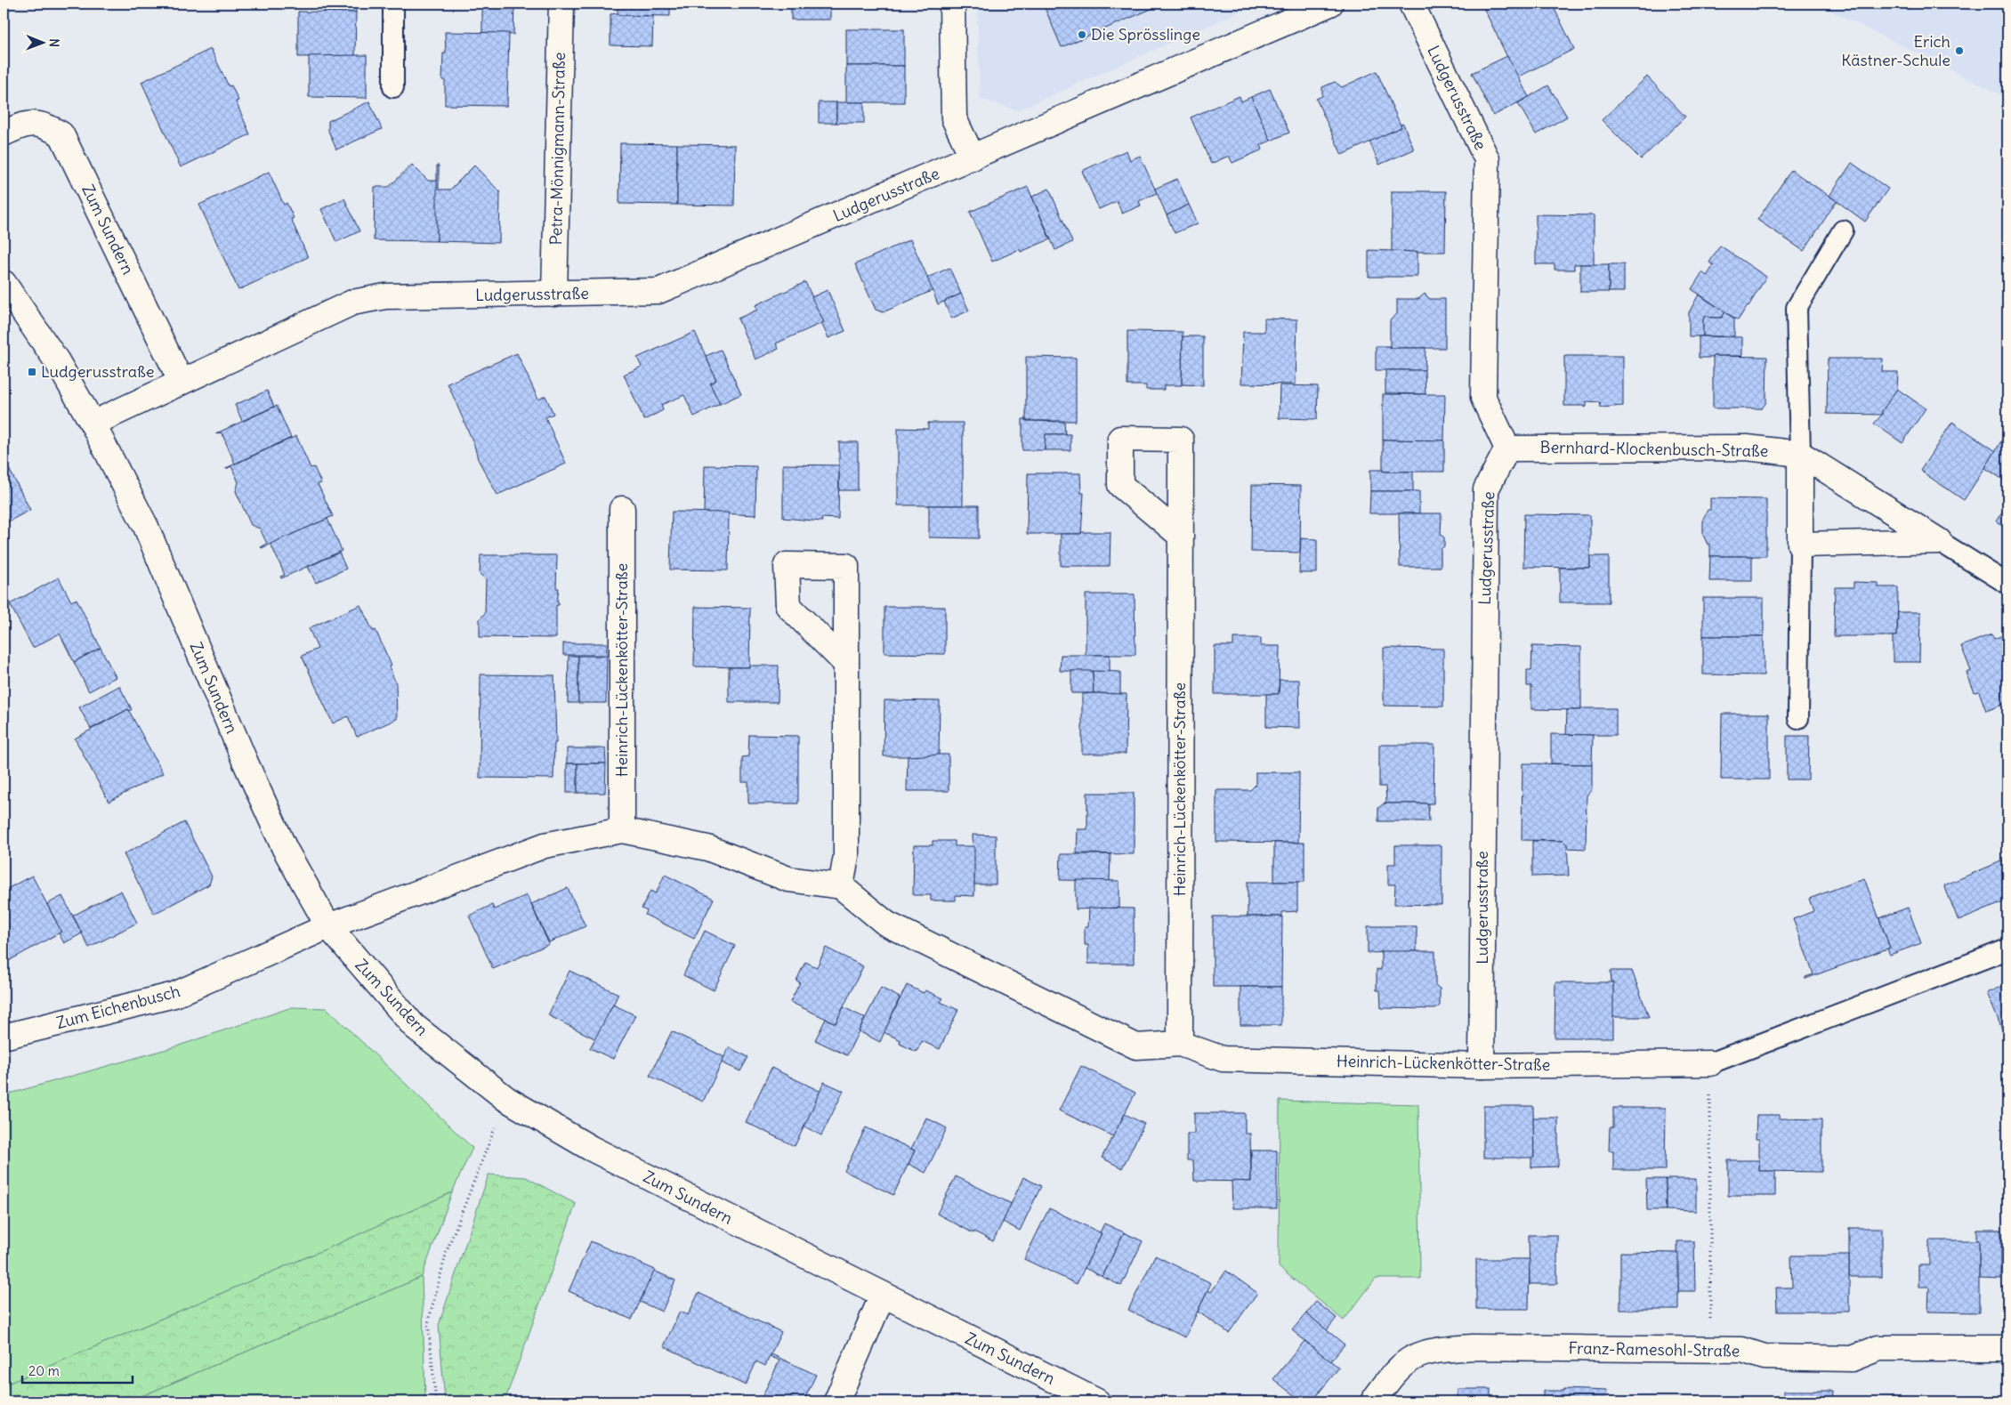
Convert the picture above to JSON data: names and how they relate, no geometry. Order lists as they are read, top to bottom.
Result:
{
  "streets": {
    "street": [
      "Ludgerusstraße",
      "Petra-Mönnigmann-Straße",
      "Zum Sundern",
      "Bernhard-Klockenbusch-Straße",
      "Heinrich-Lückenkötter-Straße",
      "Zum Eichenbusch",
      "Franz-Ramesohl-Straße"
    ]
  },
  "crossings": [
    ["Ludgerusstraße", "Petra-Mönnigmann-Straße"],
    ["Ludgerusstraße", "Zum Sundern"],
    ["Ludgerusstraße", "Bernhard-Klockenbusch-Straße"],
    ["Ludgerusstraße", "Heinrich-Lückenkötter-Straße"],
    ["Zum Sundern", "Zum Eichenbusch"]
  ],
  "places": {
    "other": ["Die Sprösslinge", "Erich Kästner-Schule"],
    "transit": ["Ludgerusstraße"]
  },
  "scale_bar": "20 m",
  "north": "right"
}
